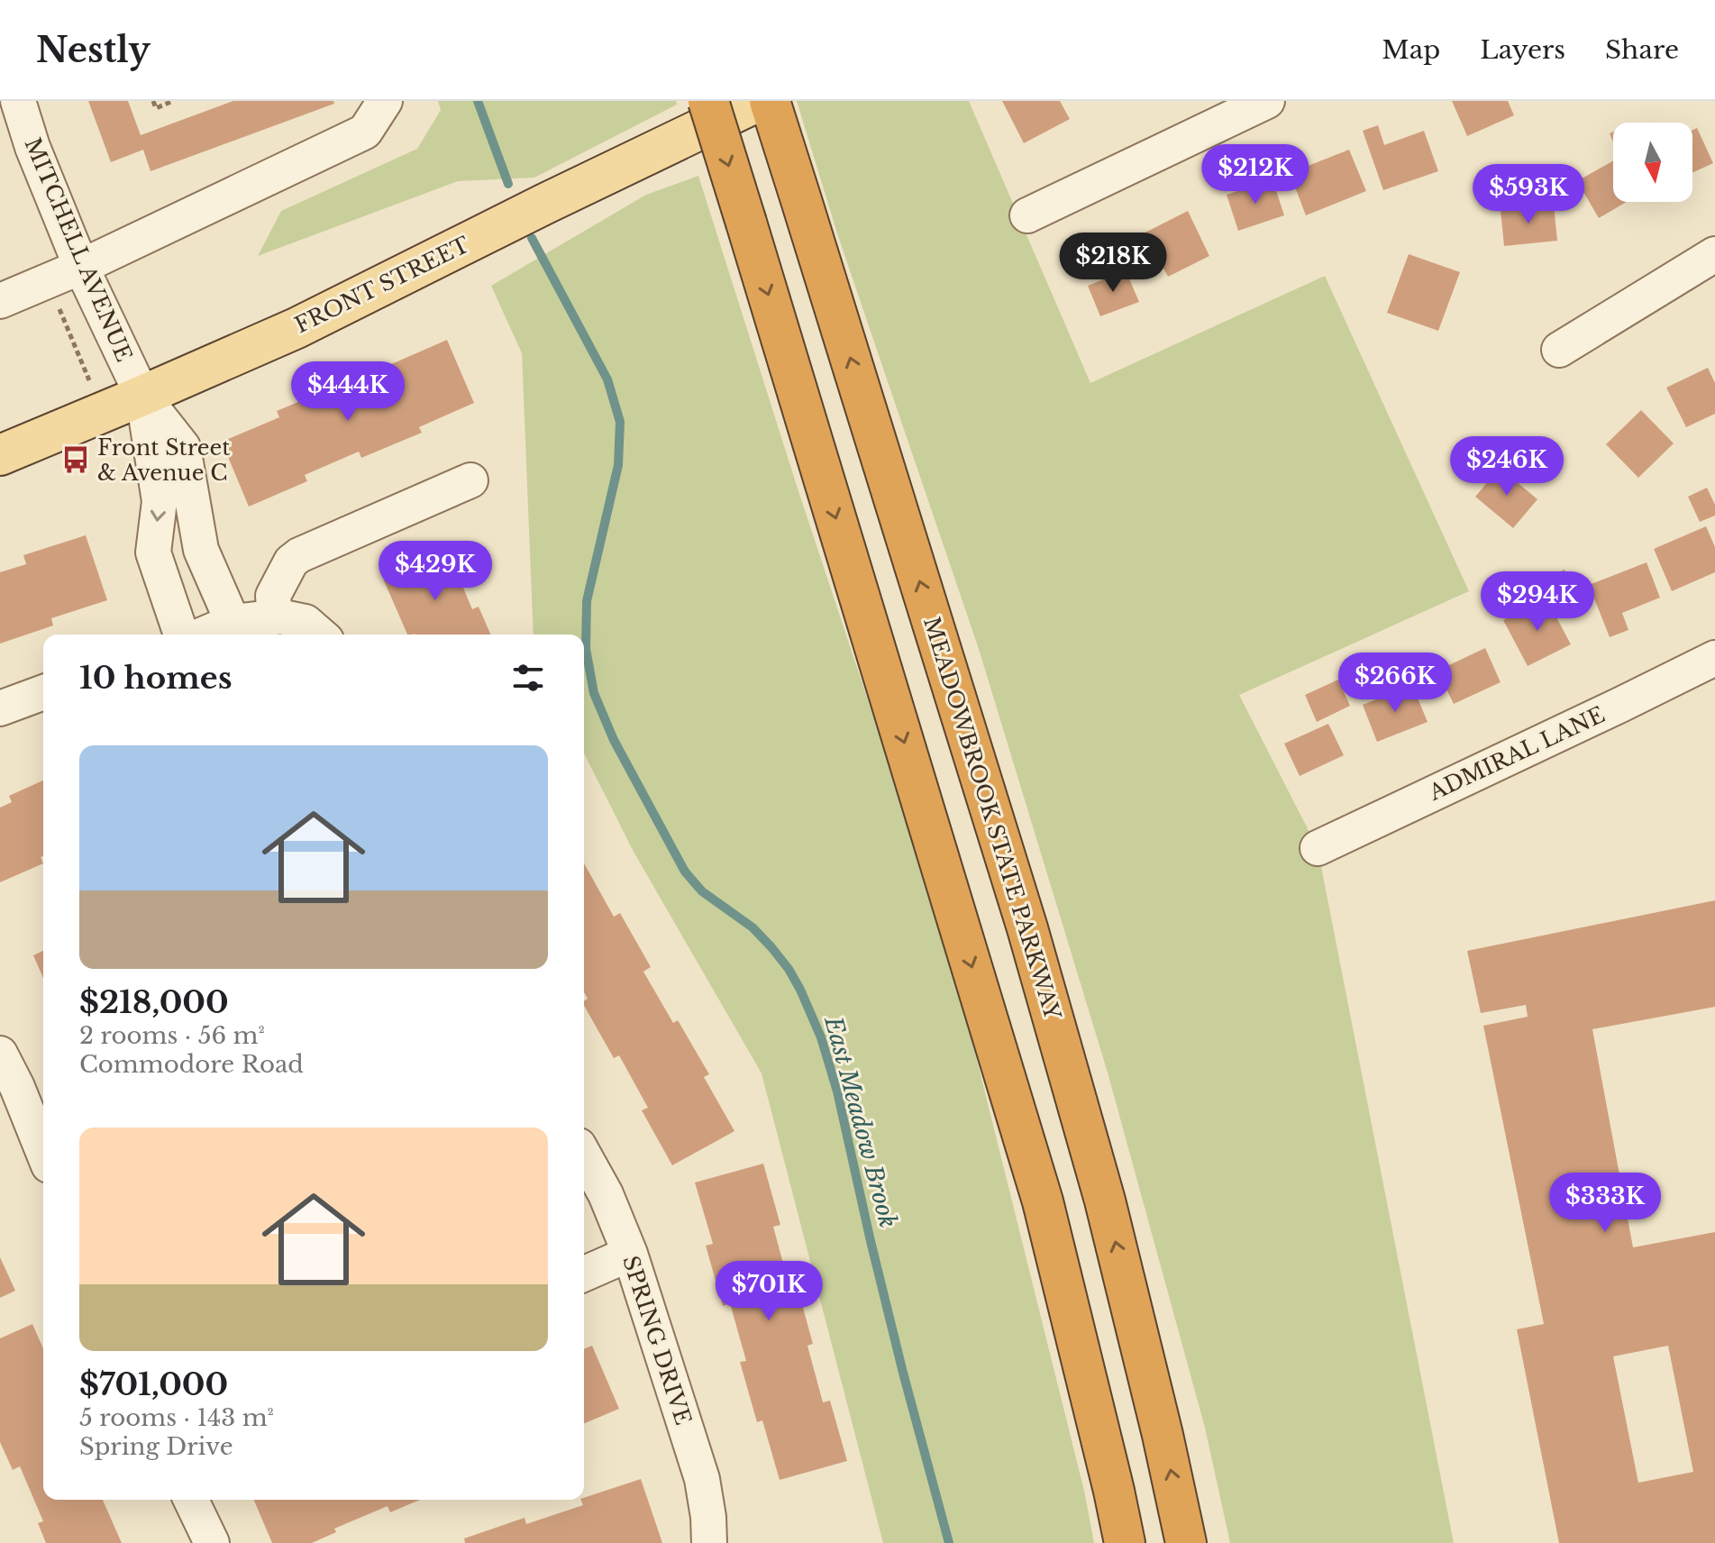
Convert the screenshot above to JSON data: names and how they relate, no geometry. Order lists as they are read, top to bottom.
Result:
{
  "streets": {
    "highway": ["MEADOWBROOK STATE PARKWAY"],
    "main road": ["FRONT STREET"],
    "street": ["MITCHELL AVENUE", "ADMIRAL LANE", "SPRING DRIVE"]
  },
  "crossings": [
    ["MITCHELL AVENUE", "FRONT STREET"]
  ],
  "water": ["East Meadow Brook"],
  "places": {
    "bus stop": ["Front Street & Avenue C"]
  },
  "north": "bottom",
  "page": {
    "header": "Nestly",
    "nav": ["Map", "Layers", "Share"],
    "price": [
      "$212K",
      "$593K",
      "$218K",
      "$444K",
      "$246K",
      "$429K",
      "$294K",
      "$266K",
      "$333K",
      "$701K"
    ],
    "heading": "10 homes",
    "list": [
      {
        "name": "$218,000",
        "note": "2 rooms · 56 m² · Commodore Road"
      },
      {
        "name": "$701,000",
        "note": "5 rooms · 143 m² · Spring Drive"
      }
    ]
  }
}
